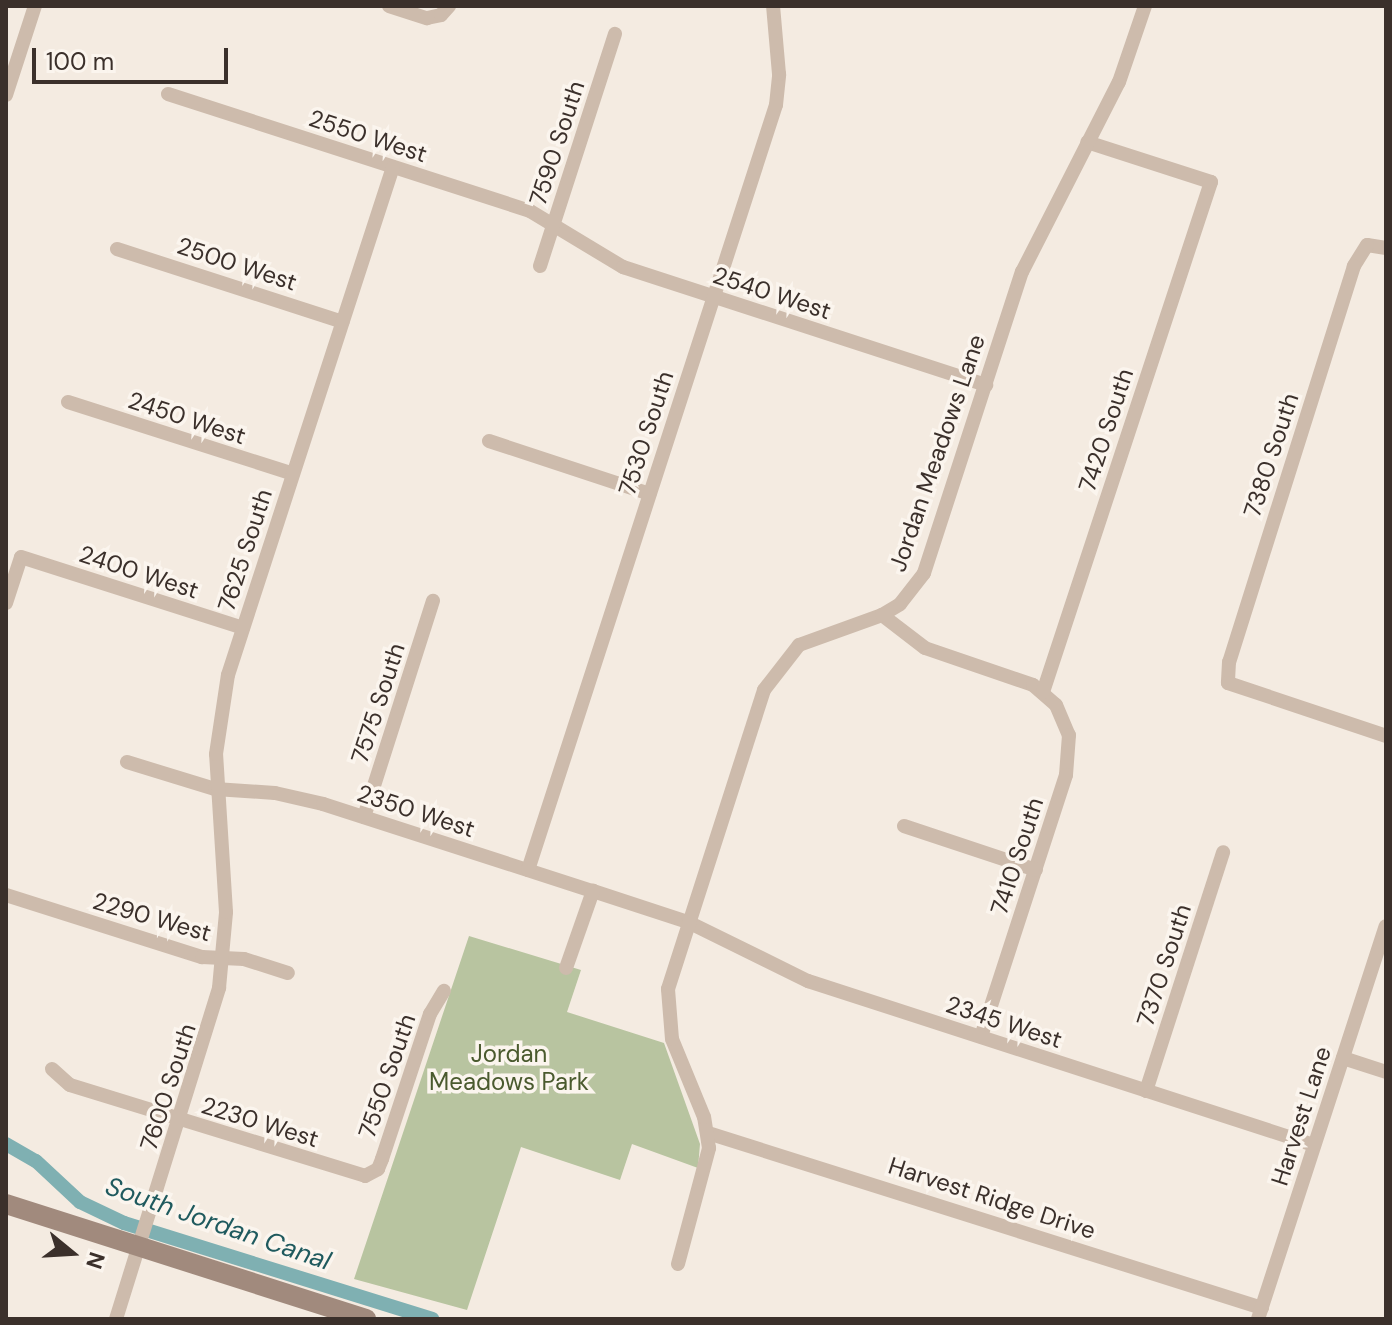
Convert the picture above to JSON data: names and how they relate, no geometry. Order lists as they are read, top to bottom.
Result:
{
  "streets": {
    "street": [
      "2550 West",
      "7590 South",
      "2500 West",
      "2540 West",
      "2450 West",
      "7420 South",
      "7530 South",
      "Jordan Meadows Lane",
      "7380 South",
      "7625 South",
      "2400 West",
      "7575 South",
      "2350 West",
      "7410 South",
      "2290 West",
      "7370 South",
      "2345 West",
      "7550 South",
      "7600 South",
      "Harvest Lane",
      "2230 West",
      "Harvest Ridge Drive"
    ]
  },
  "crossings": [
    ["2550 West", "7590 South"],
    ["2550 West", "2540 West"],
    ["2550 West", "7625 South"],
    ["7590 South", "2540 West"],
    ["2500 West", "7625 South"],
    ["2540 West", "7530 South"],
    ["2540 West", "Jordan Meadows Lane"],
    ["2450 West", "7625 South"],
    ["7420 South", "Jordan Meadows Lane"],
    ["7420 South", "7410 South"],
    ["7530 South", "2350 West"],
    ["Jordan Meadows Lane", "2350 West"],
    ["Jordan Meadows Lane", "2345 West"],
    ["Jordan Meadows Lane", "Harvest Ridge Drive"],
    ["7625 South", "2400 West"],
    ["7625 South", "2350 West"],
    ["7625 South", "2290 West"],
    ["7625 South", "7600 South"],
    ["7575 South", "2350 West"],
    ["2350 West", "2345 West"],
    ["7410 South", "2345 West"],
    ["2290 West", "7600 South"],
    ["7370 South", "2345 West"],
    ["2345 West", "Harvest Lane"],
    ["7550 South", "2230 West"],
    ["7600 South", "2230 West"],
    ["Harvest Lane", "Harvest Ridge Drive"]
  ],
  "water": ["South Jordan Canal"],
  "parks": ["Jordan Meadows Park"],
  "scale_bar": "100 m",
  "north": "right"
}
